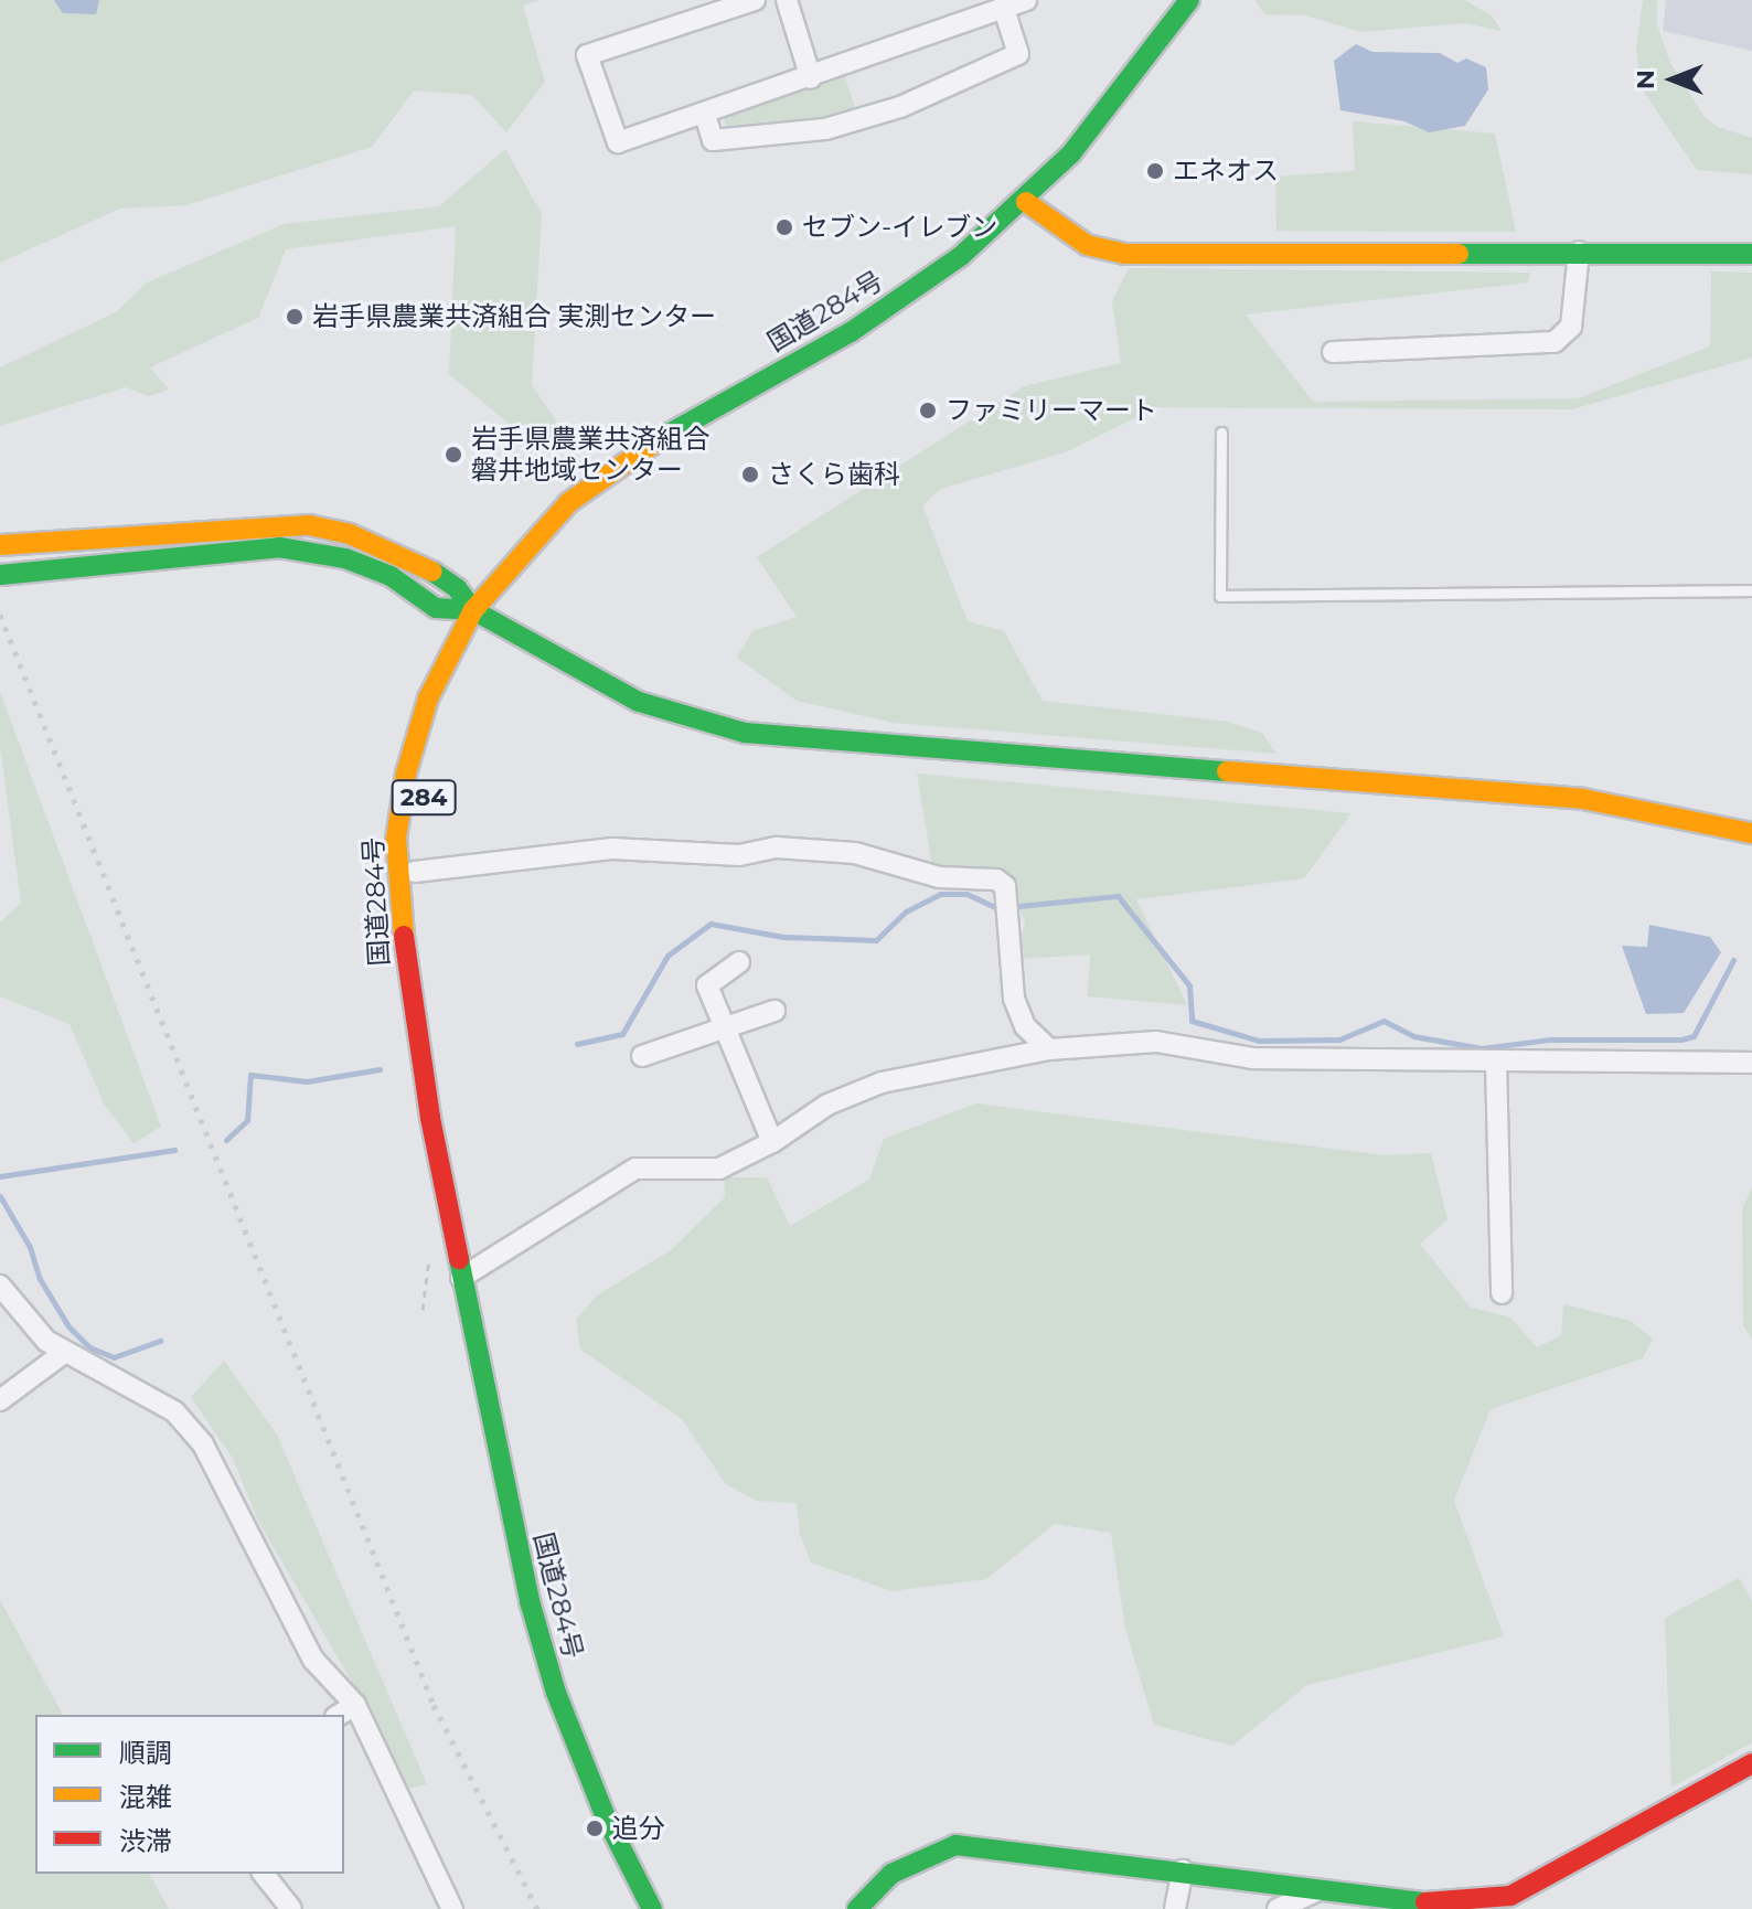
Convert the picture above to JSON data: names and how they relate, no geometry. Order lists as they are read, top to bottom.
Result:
{
  "streets": {
    "main road": ["国道284号", "284"]
  },
  "places": [
    "エネオス",
    "セブン-イレブン",
    "岩手県農業共済組合 実測センター",
    "ファミリーマート",
    "岩手県農業共済組合 磐井地域センター",
    "さくら歯科",
    "追分"
  ],
  "legend": ["順調", "混雑", "渋滞"],
  "north": "left"
}
